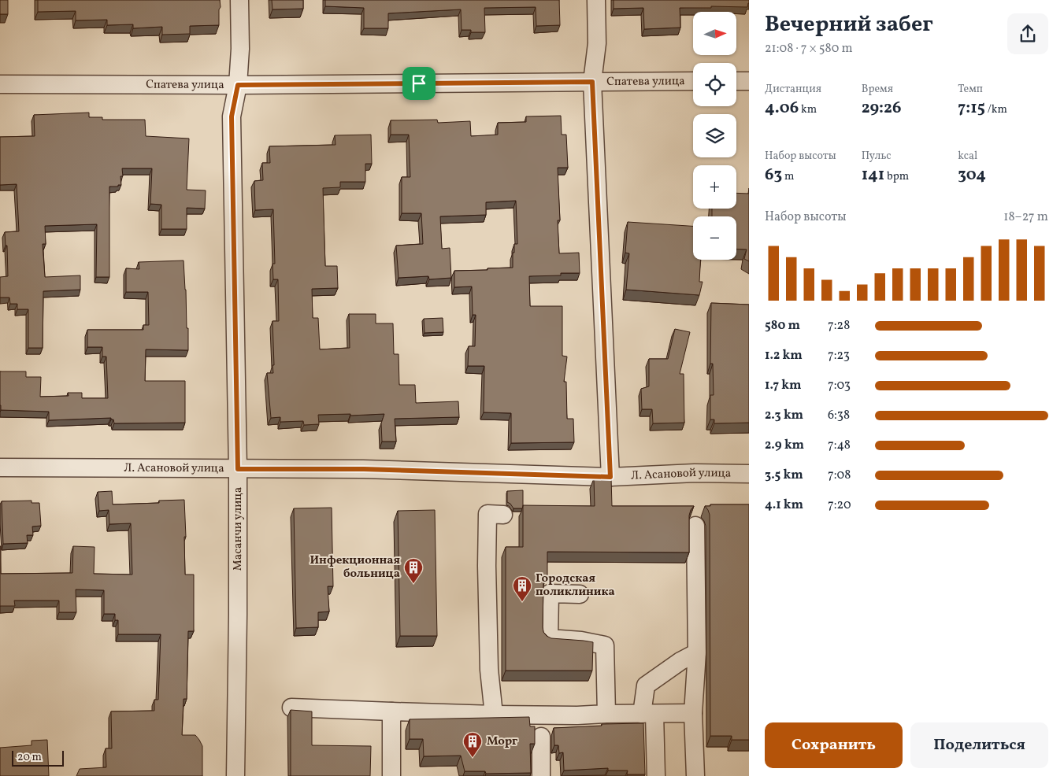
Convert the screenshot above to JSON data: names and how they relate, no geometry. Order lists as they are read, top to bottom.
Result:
{
  "streets": {
    "street": ["Спатева улица", "Л. Асановой улица", "Масанчи улица"]
  },
  "crossings": [
    ["Спатева улица", "Масанчи улица"],
    ["Л. Асановой улица", "Масанчи улица"]
  ],
  "places": {
    "building": ["Инфекционная больница", "Городская поликлиника", "Морг"]
  },
  "scale_bar": "20 m",
  "north": "right",
  "page": {
    "heading": ["Вечерний забег", "21:08 · 7 × 580 m"],
    "map_buttons": ["+", "−"],
    "stats": [
      ["Дистанция", "4.06 km"],
      ["Время", "29:26"],
      ["Темп", "7:15 /km"],
      ["Набор высоты", "63 m"],
      ["Пульс", "141 bpm"],
      ["kcal", "304"]
    ],
    "chart": ["Набор высоты", "18–27 m"],
    "list": [
      {
        "name": "580 m",
        "note": "7:28"
      },
      {
        "name": "1.2 km",
        "note": "7:23"
      },
      {
        "name": "1.7 km",
        "note": "7:03"
      },
      {
        "name": "2.3 km",
        "note": "6:38"
      },
      {
        "name": "2.9 km",
        "note": "7:48"
      },
      {
        "name": "3.5 km",
        "note": "7:08"
      },
      {
        "name": "4.1 km",
        "note": "7:20"
      }
    ],
    "buttons": ["Сохранить", "Поделиться"],
    "scale": "20 m"
  }
}
